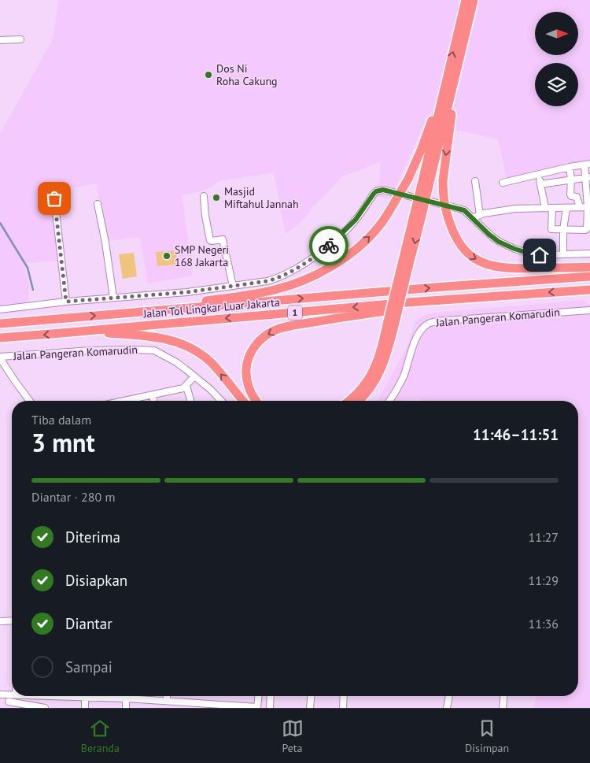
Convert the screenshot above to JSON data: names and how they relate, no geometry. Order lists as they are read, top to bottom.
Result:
{
  "streets": {
    "highway": ["Jalan Tol Lingkar Luar Jakarta", "1"],
    "street": ["Jalan Pangeran Komarudin"]
  },
  "places": ["Dos Ni Roha Cakung", "Masjid Miftahul Jannah", "SMP Negeri 168 Jakarta"],
  "north": "right",
  "page": {
    "heading": ["3 mnt", "Tiba dalam", "11:46–11:51"],
    "bar": "Diantar · 280 m",
    "list": [
      ["Diterima", "11:27"],
      ["Disiapkan", "11:29"],
      ["Diantar", "11:36"],
      "Sampai"
    ],
    "tabs": ["Beranda", "Peta", "Disimpan"]
  }
}
